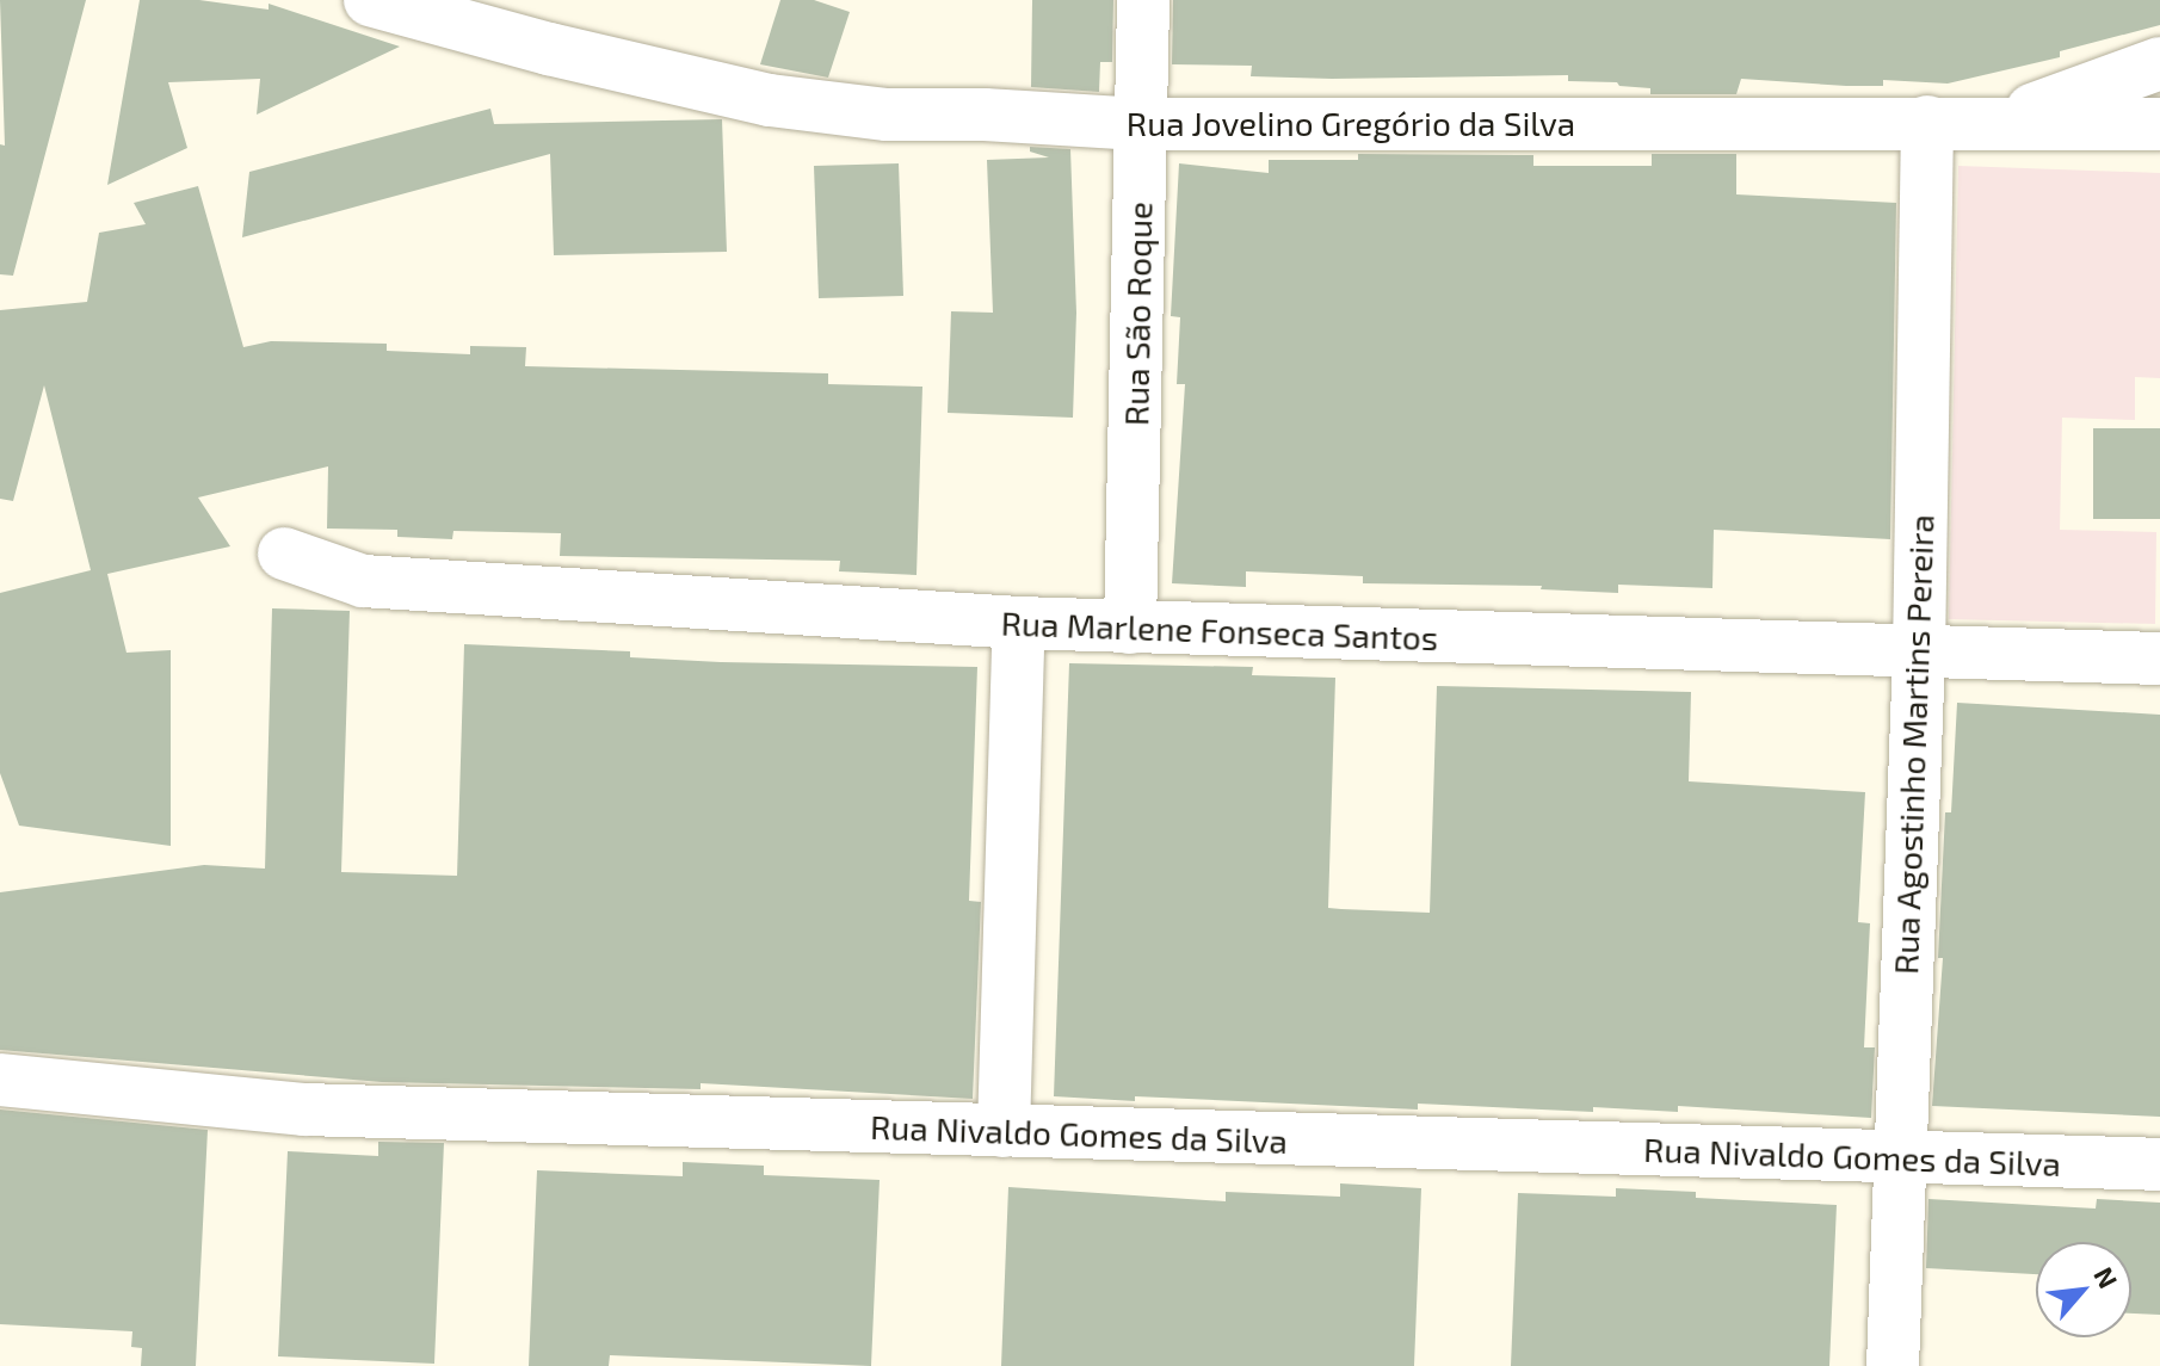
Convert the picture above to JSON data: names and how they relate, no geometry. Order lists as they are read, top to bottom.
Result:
{
  "streets": {
    "street": [
      "Rua Jovelino Gregório da Silva",
      "Rua São Roque",
      "Rua Marlene Fonseca Santos",
      "Rua Agostinho Martins Pereira",
      "Rua Nivaldo Gomes da Silva"
    ]
  },
  "crossings": [
    ["Rua Jovelino Gregório da Silva", "Rua São Roque"],
    ["Rua Jovelino Gregório da Silva", "Rua Agostinho Martins Pereira"],
    ["Rua São Roque", "Rua Marlene Fonseca Santos"],
    ["Rua Marlene Fonseca Santos", "Rua Agostinho Martins Pereira"],
    ["Rua Agostinho Martins Pereira", "Rua Nivaldo Gomes da Silva"]
  ],
  "north": "top right"
}
